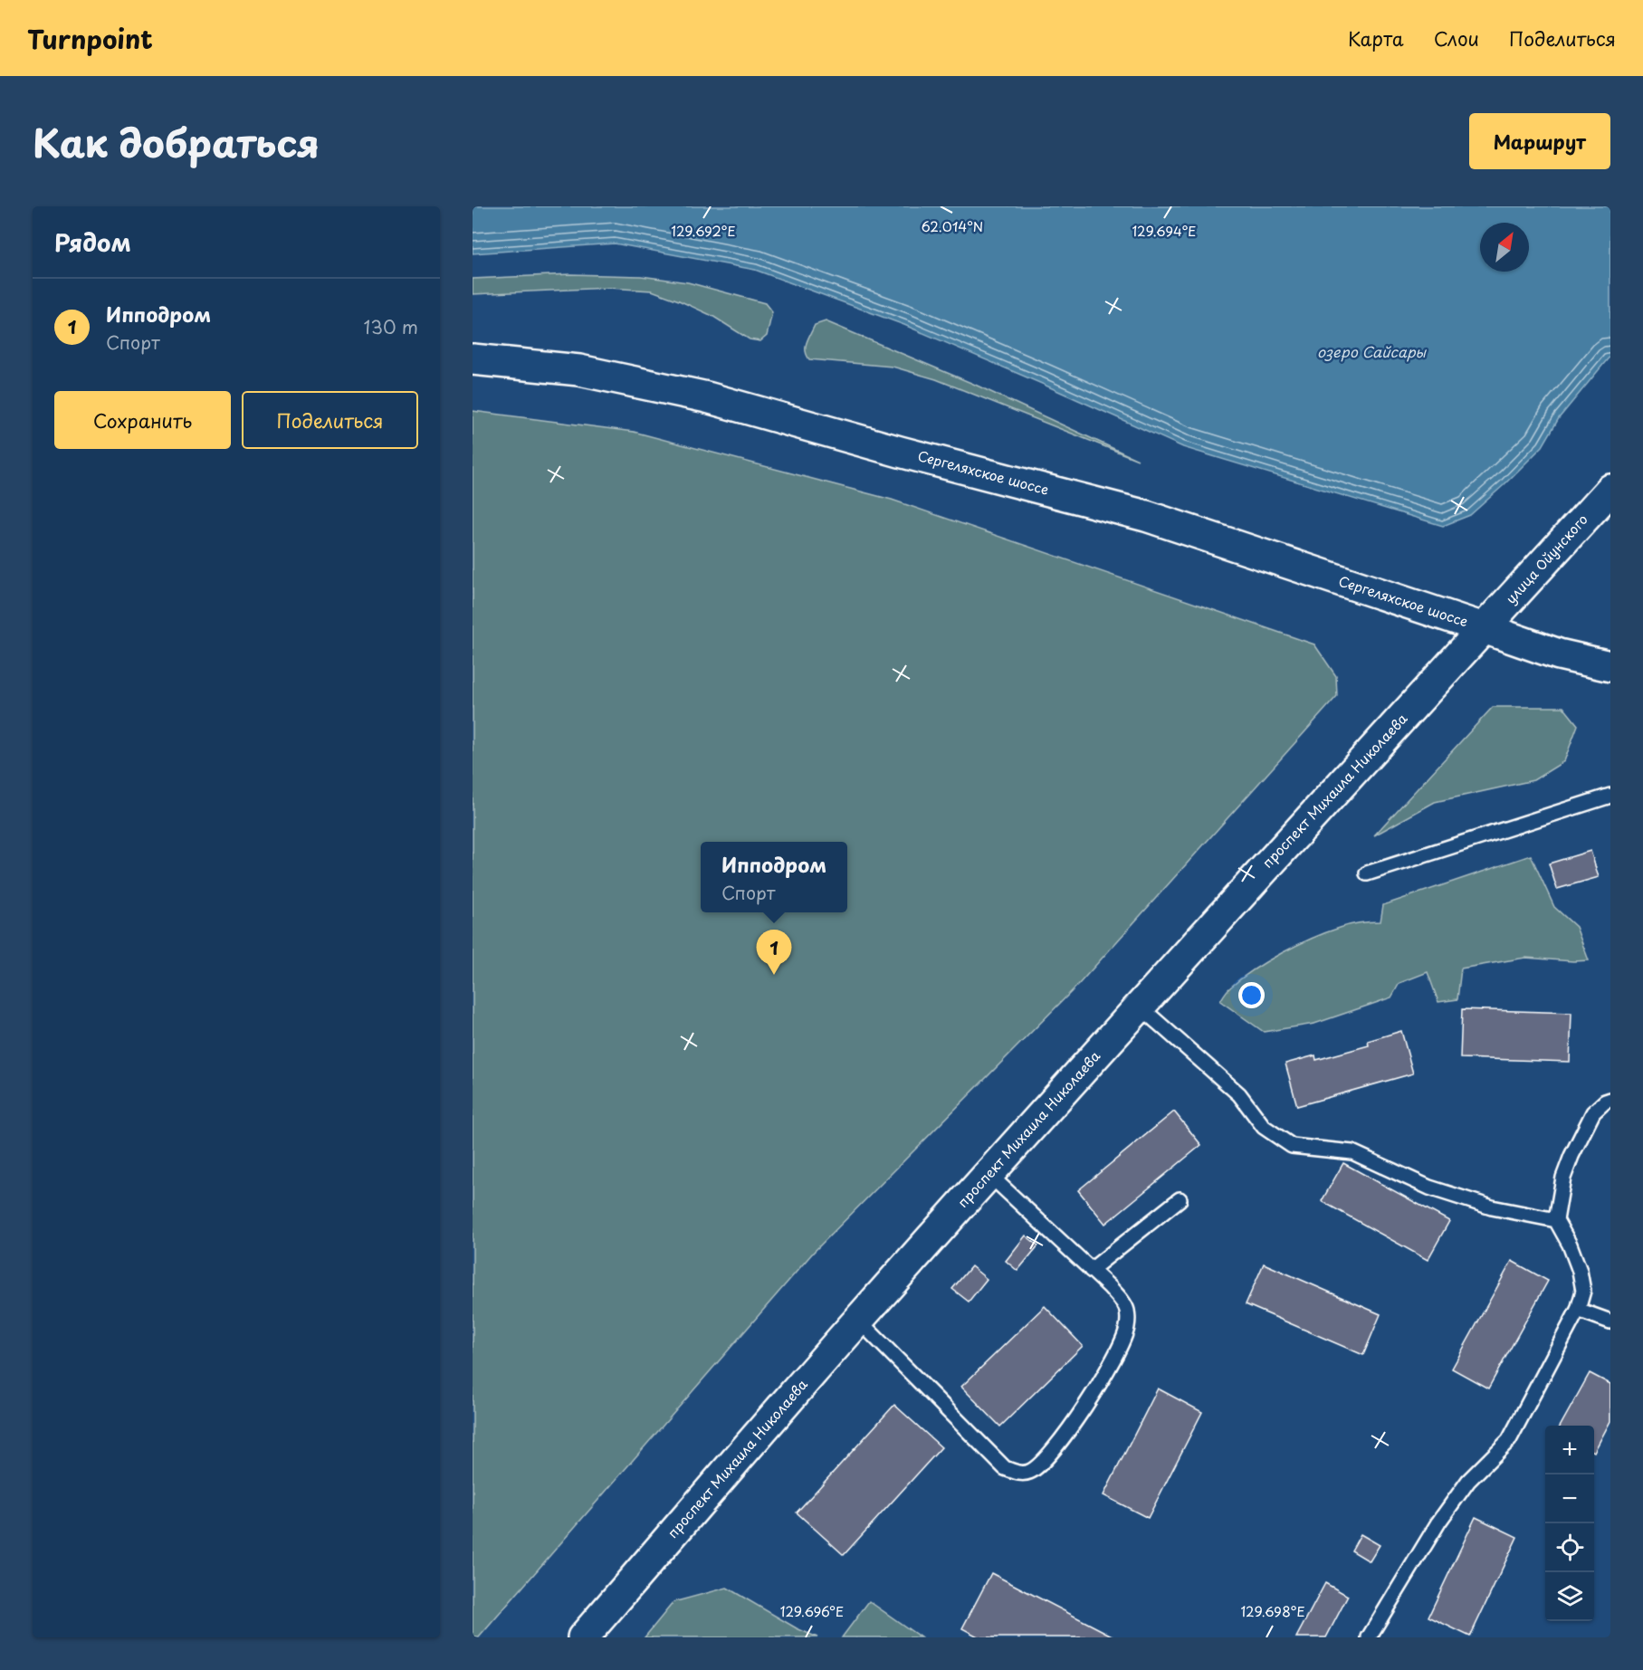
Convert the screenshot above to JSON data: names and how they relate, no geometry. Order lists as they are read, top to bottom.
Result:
{
  "streets": {
    "main road": ["Сергеляхское шоссе", "улица Ойунского", "проспект Михаила Николаева"]
  },
  "crossings": [
    ["Сергеляхское шоссе", "улица Ойунского"],
    ["Сергеляхское шоссе", "проспект Михаила Николаева"],
    ["улица Ойунского", "проспект Михаила Николаева"]
  ],
  "water": ["озеро Сайсары"],
  "north": "top right",
  "page": {
    "header": "Turnpoint",
    "nav": ["Карта", "Слои", "Поделиться"],
    "title": "Как добраться",
    "buttons": [
      "Маршрут",
      ["Сохранить", "Поделиться"]
    ],
    "heading": "Рядом",
    "list": [
      {
        "mark": "1",
        "name": "Ипподром",
        "note": "Спорт",
        "value": "130 m"
      }
    ],
    "popup": ["Ипподром", "Спорт"],
    "pins": "1",
    "map_buttons": ["+", "−"]
  },
  "coordinates": [
    "62.014°N",
    "129.692°E",
    "129.694°E",
    "129.696°E",
    "129.698°E"
  ]
}
